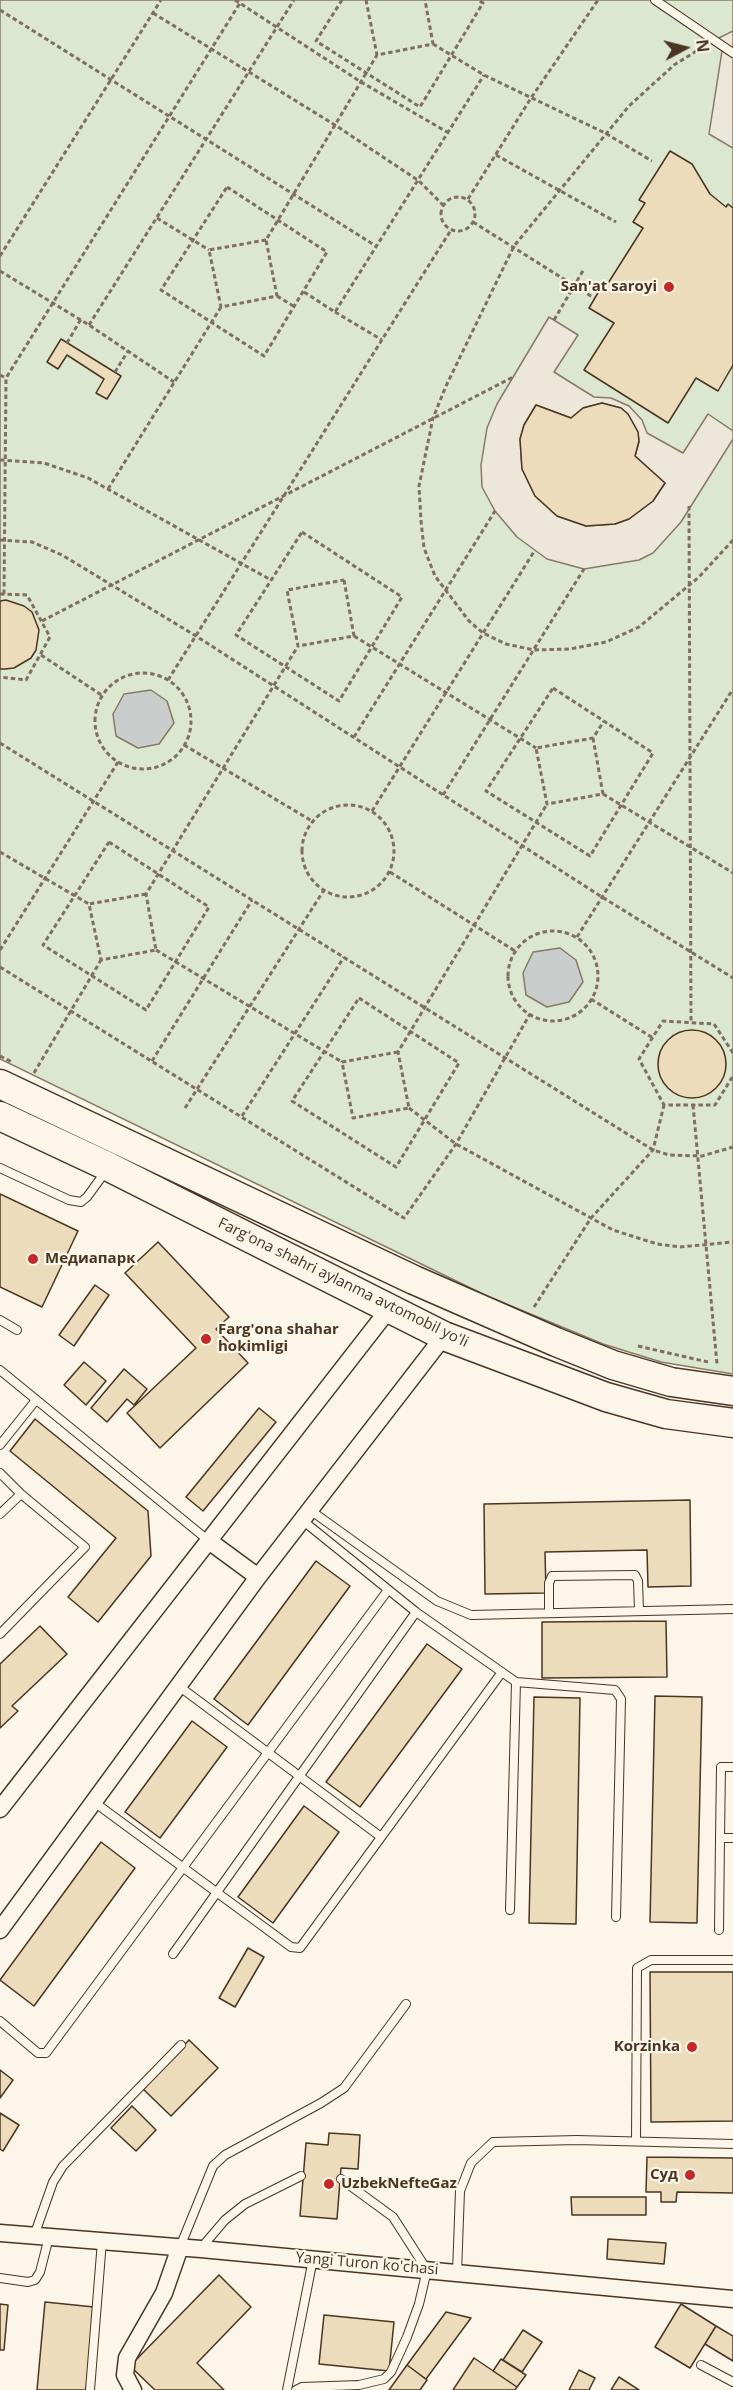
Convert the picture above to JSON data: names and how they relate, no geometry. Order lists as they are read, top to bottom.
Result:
{
  "streets": {
    "highway": ["Fargʻona shahri aylanma avtomobil yoʻli"],
    "street": ["Yangi Turon ko'chasi"]
  },
  "places": [
    "San'at saroyi",
    "Медиапарк",
    "Farg'ona shahar hokimligi",
    "Korzinka",
    "Суд",
    "UzbekNefteGaz"
  ],
  "north": "right"
}
